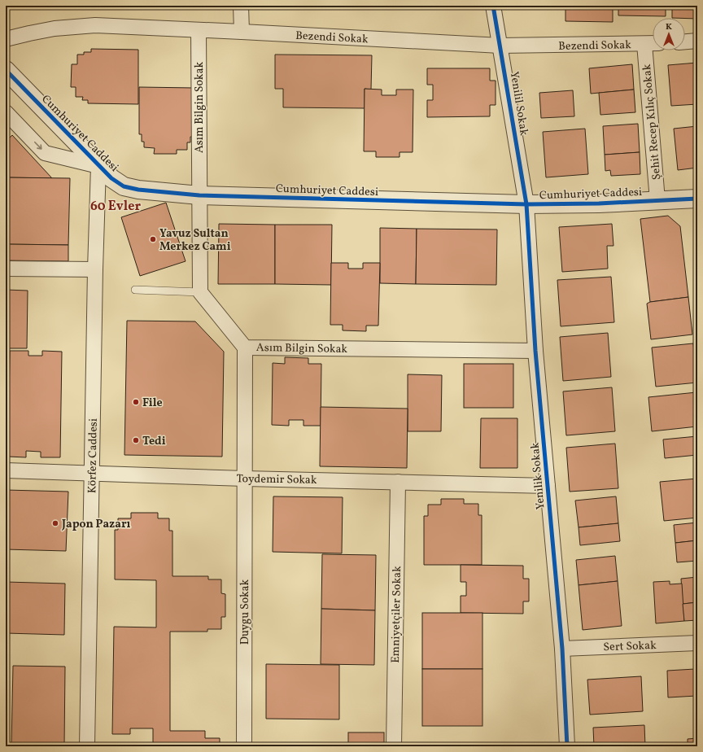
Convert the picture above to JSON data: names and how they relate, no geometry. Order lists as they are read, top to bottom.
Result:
{
  "streets": {
    "street": [
      "Bezendi Sokak",
      "Yenilil Sokak",
      "Asım Bilgin Sokak",
      "Şehit Recep Kılıç Sokak",
      "Cumhuriyet Caddesi",
      "Körfez Caddesi",
      "Yenilik Sokak",
      "Toydemir Sokak",
      "Duygu Sokak",
      "Emniyetçiler Sokak",
      "Sert Sokak"
    ]
  },
  "crossings": [
    ["Bezendi Sokak", "Yenilil Sokak"],
    ["Bezendi Sokak", "Asım Bilgin Sokak"],
    ["Bezendi Sokak", "Şehit Recep Kılıç Sokak"],
    ["Yenilil Sokak", "Cumhuriyet Caddesi"],
    ["Yenilil Sokak", "Yenilik Sokak"],
    ["Asım Bilgin Sokak", "Cumhuriyet Caddesi"],
    ["Asım Bilgin Sokak", "Yenilik Sokak"],
    ["Asım Bilgin Sokak", "Duygu Sokak"],
    ["Şehit Recep Kılıç Sokak", "Cumhuriyet Caddesi"],
    ["Cumhuriyet Caddesi", "Körfez Caddesi"],
    ["Cumhuriyet Caddesi", "Yenilik Sokak"],
    ["Körfez Caddesi", "Toydemir Sokak"],
    ["Yenilik Sokak", "Toydemir Sokak"],
    ["Yenilik Sokak", "Sert Sokak"],
    ["Toydemir Sokak", "Duygu Sokak"],
    ["Toydemir Sokak", "Emniyetçiler Sokak"]
  ],
  "districts": ["60 Evler"],
  "places": [
    "Yavuz Sultan Merkez Cami",
    "File",
    "Tedi",
    "Japon Pazarı"
  ],
  "north": "top"
}
